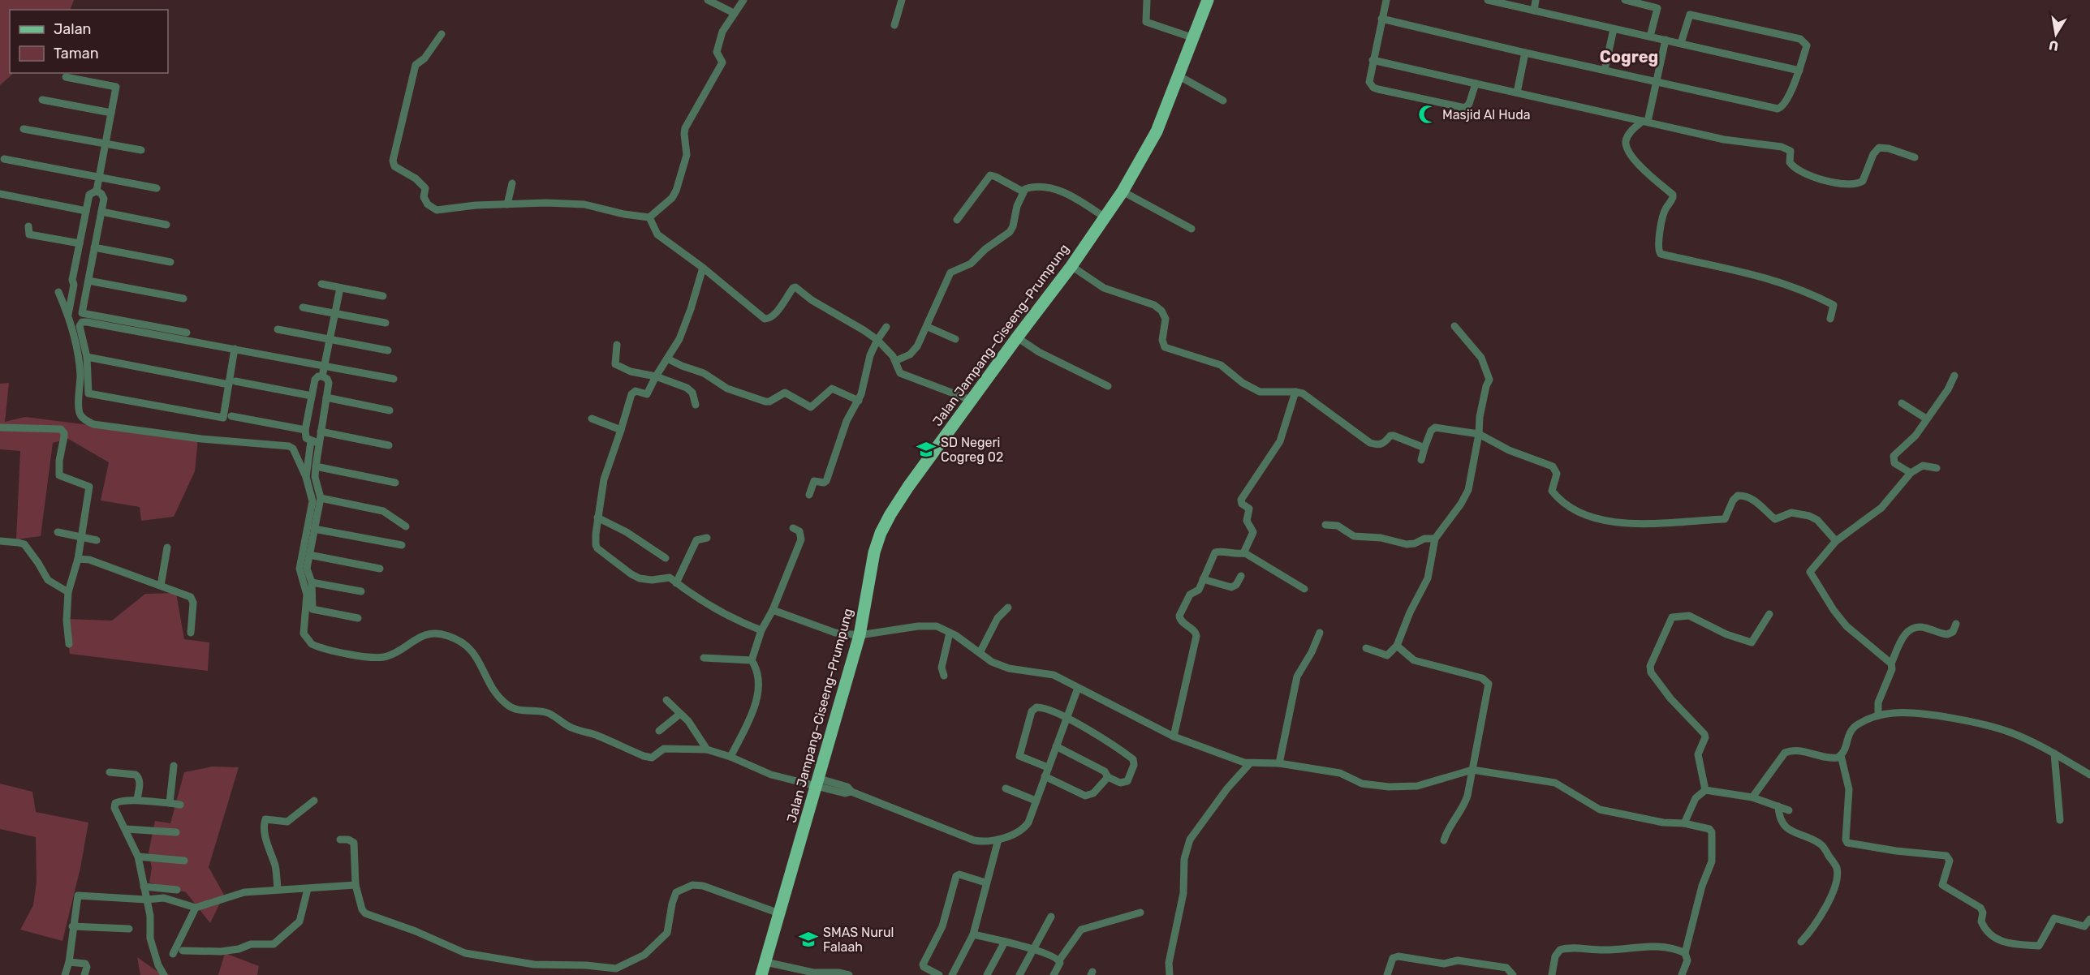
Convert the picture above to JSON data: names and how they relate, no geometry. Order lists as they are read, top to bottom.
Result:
{
  "streets": {
    "main road": ["Jalan Jampang–Ciseeng–Prumpung"]
  },
  "districts": ["Cogreg"],
  "places": {
    "mosque": ["Masjid Al Huda"],
    "school or university": ["SD Negeri Cogreg 02", "SMAS Nurul Falaah"]
  },
  "legend": ["Jalan", "Taman"],
  "north": "bottom"
}
